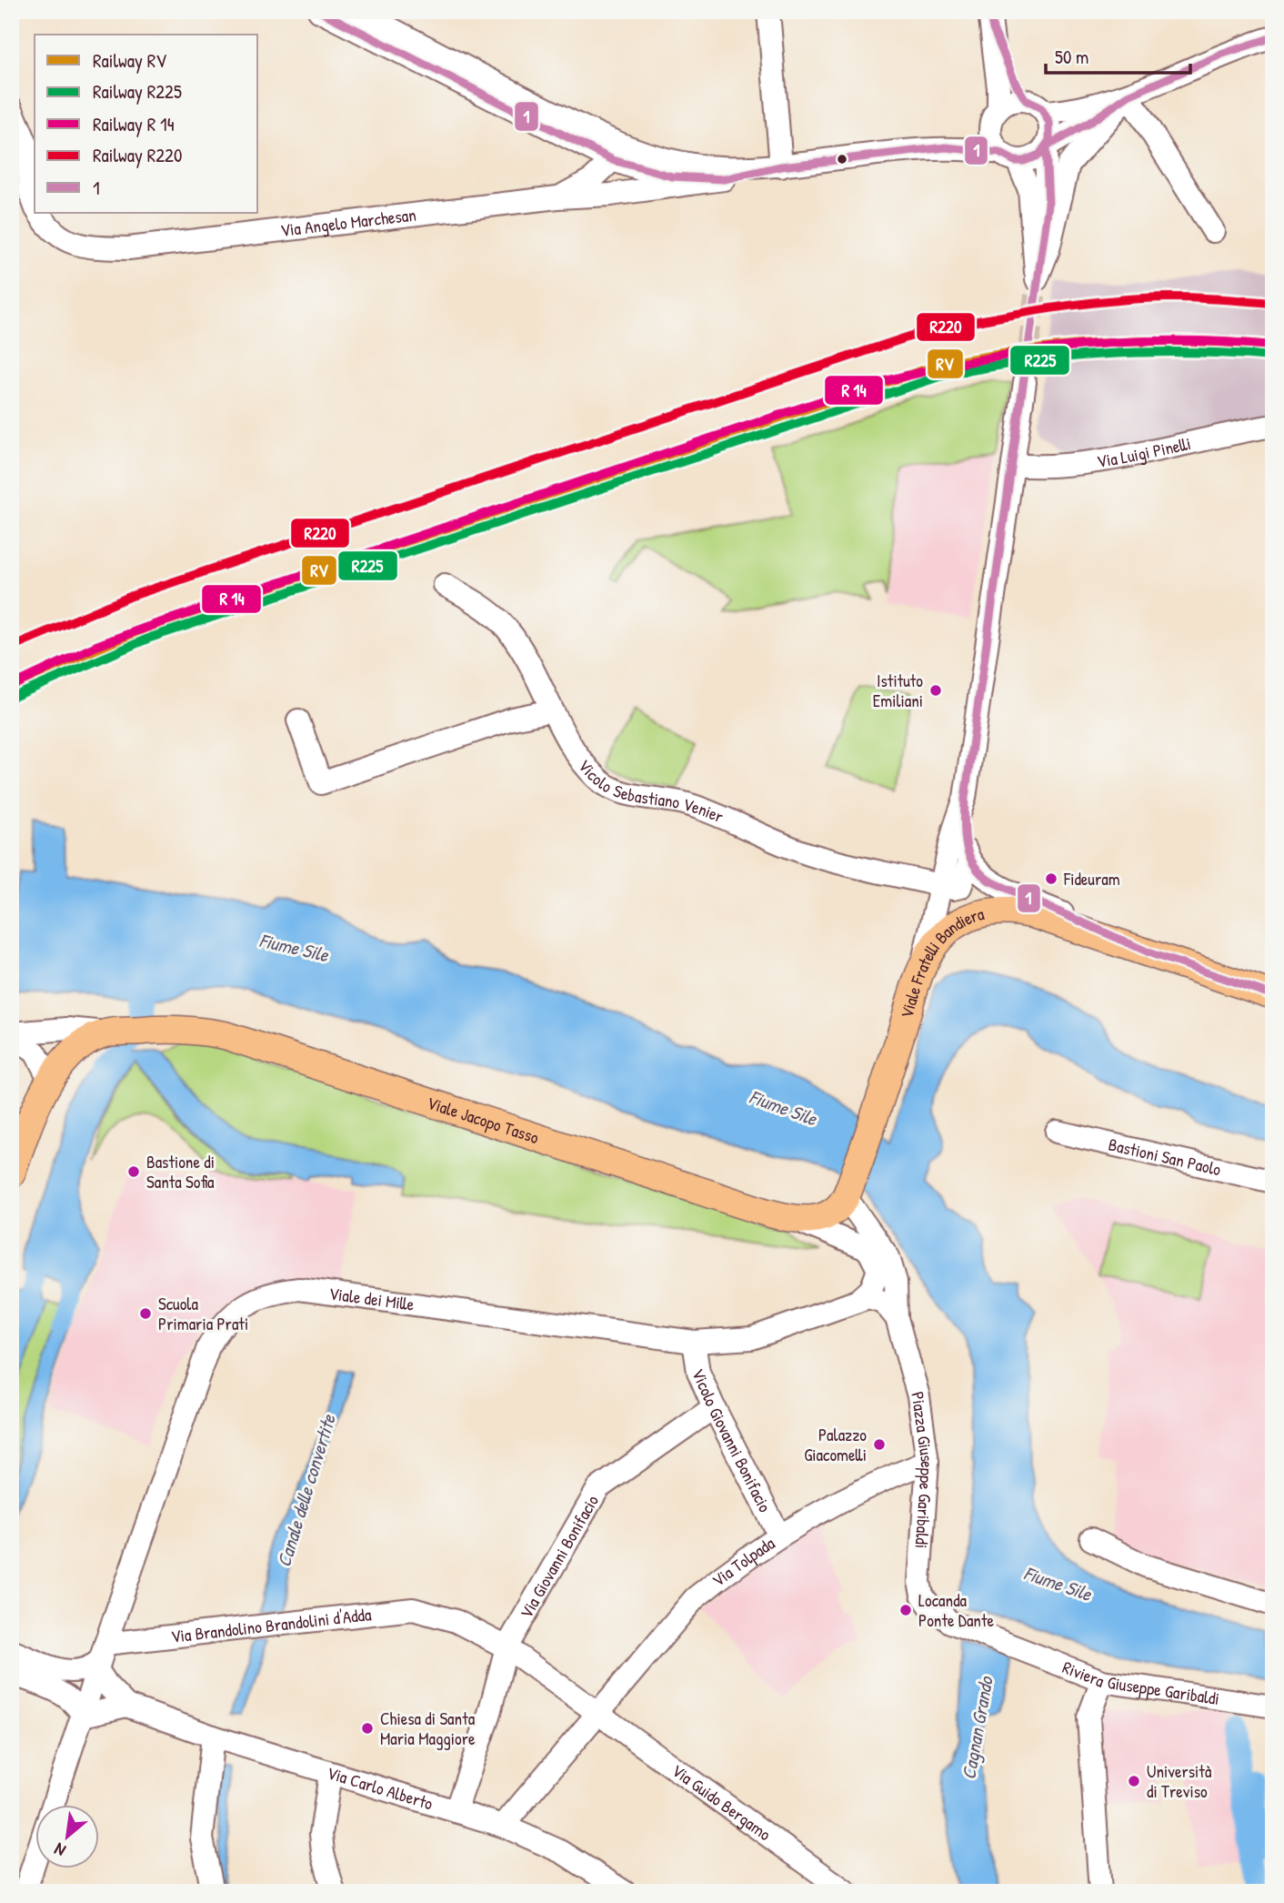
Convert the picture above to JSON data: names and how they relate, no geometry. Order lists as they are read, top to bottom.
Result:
{
  "streets": {
    "main road": ["Viale Fratelli Bandiera", "Viale Jacopo Tasso"],
    "street": [
      "Via Angelo Marchesan",
      "Via Luigi Pinelli",
      "Vicolo Sebastiano Venier",
      "Bastioni San Paolo",
      "Viale dei Mille",
      "Vicolo Giovanni Bonifacio",
      "Piazza Giuseppe Garibaldi",
      "Via Giovanni Bonifacio",
      "Via Tolpada",
      "Via Brandolino Brandolini d'Adda",
      "Riviera Giuseppe Garibaldi",
      "Via Carlo Alberto",
      "Via Guido Bergamo"
    ]
  },
  "crossings": [
    ["Viale Fratelli Bandiera", "Viale Jacopo Tasso"],
    ["Viale Fratelli Bandiera", "Piazza Giuseppe Garibaldi"],
    ["Viale Jacopo Tasso", "Viale dei Mille"],
    ["Viale Jacopo Tasso", "Piazza Giuseppe Garibaldi"],
    ["Viale dei Mille", "Vicolo Giovanni Bonifacio"],
    ["Viale dei Mille", "Via Brandolino Brandolini d'Adda"],
    ["Viale dei Mille", "Via Carlo Alberto"],
    ["Vicolo Giovanni Bonifacio", "Via Giovanni Bonifacio"],
    ["Vicolo Giovanni Bonifacio", "Via Tolpada"],
    ["Piazza Giuseppe Garibaldi", "Via Tolpada"],
    ["Piazza Giuseppe Garibaldi", "Riviera Giuseppe Garibaldi"],
    ["Via Giovanni Bonifacio", "Via Brandolino Brandolini d'Adda"],
    ["Via Giovanni Bonifacio", "Via Carlo Alberto"],
    ["Via Tolpada", "Via Brandolino Brandolini d'Adda"],
    ["Via Tolpada", "Via Carlo Alberto"],
    ["Via Tolpada", "Via Guido Bergamo"],
    ["Via Brandolino Brandolini d'Adda", "Via Carlo Alberto"],
    ["Via Brandolino Brandolini d'Adda", "Via Guido Bergamo"]
  ],
  "water": ["Fiume Sile", "Canale delle convertite", "Cagnan Grando"],
  "places": [
    "Istituto Emiliani",
    "Fideuram",
    "Bastione di Santa Sofia",
    "Scuola Primaria Prati",
    "Palazzo Giacomelli",
    "Locanda Ponte Dante",
    "Chiesa di Santa Maria Maggiore",
    "Università di Treviso"
  ],
  "lines": [
    "transit line 1",
    "rail line R220",
    "rail line RV",
    "rail line R225"
  ],
  "legend": [
    "Railway RV",
    "Railway R225",
    "Railway R 14",
    "Railway R220",
    "1"
  ],
  "scale_bar": "50 m",
  "north": "bottom left"
}
